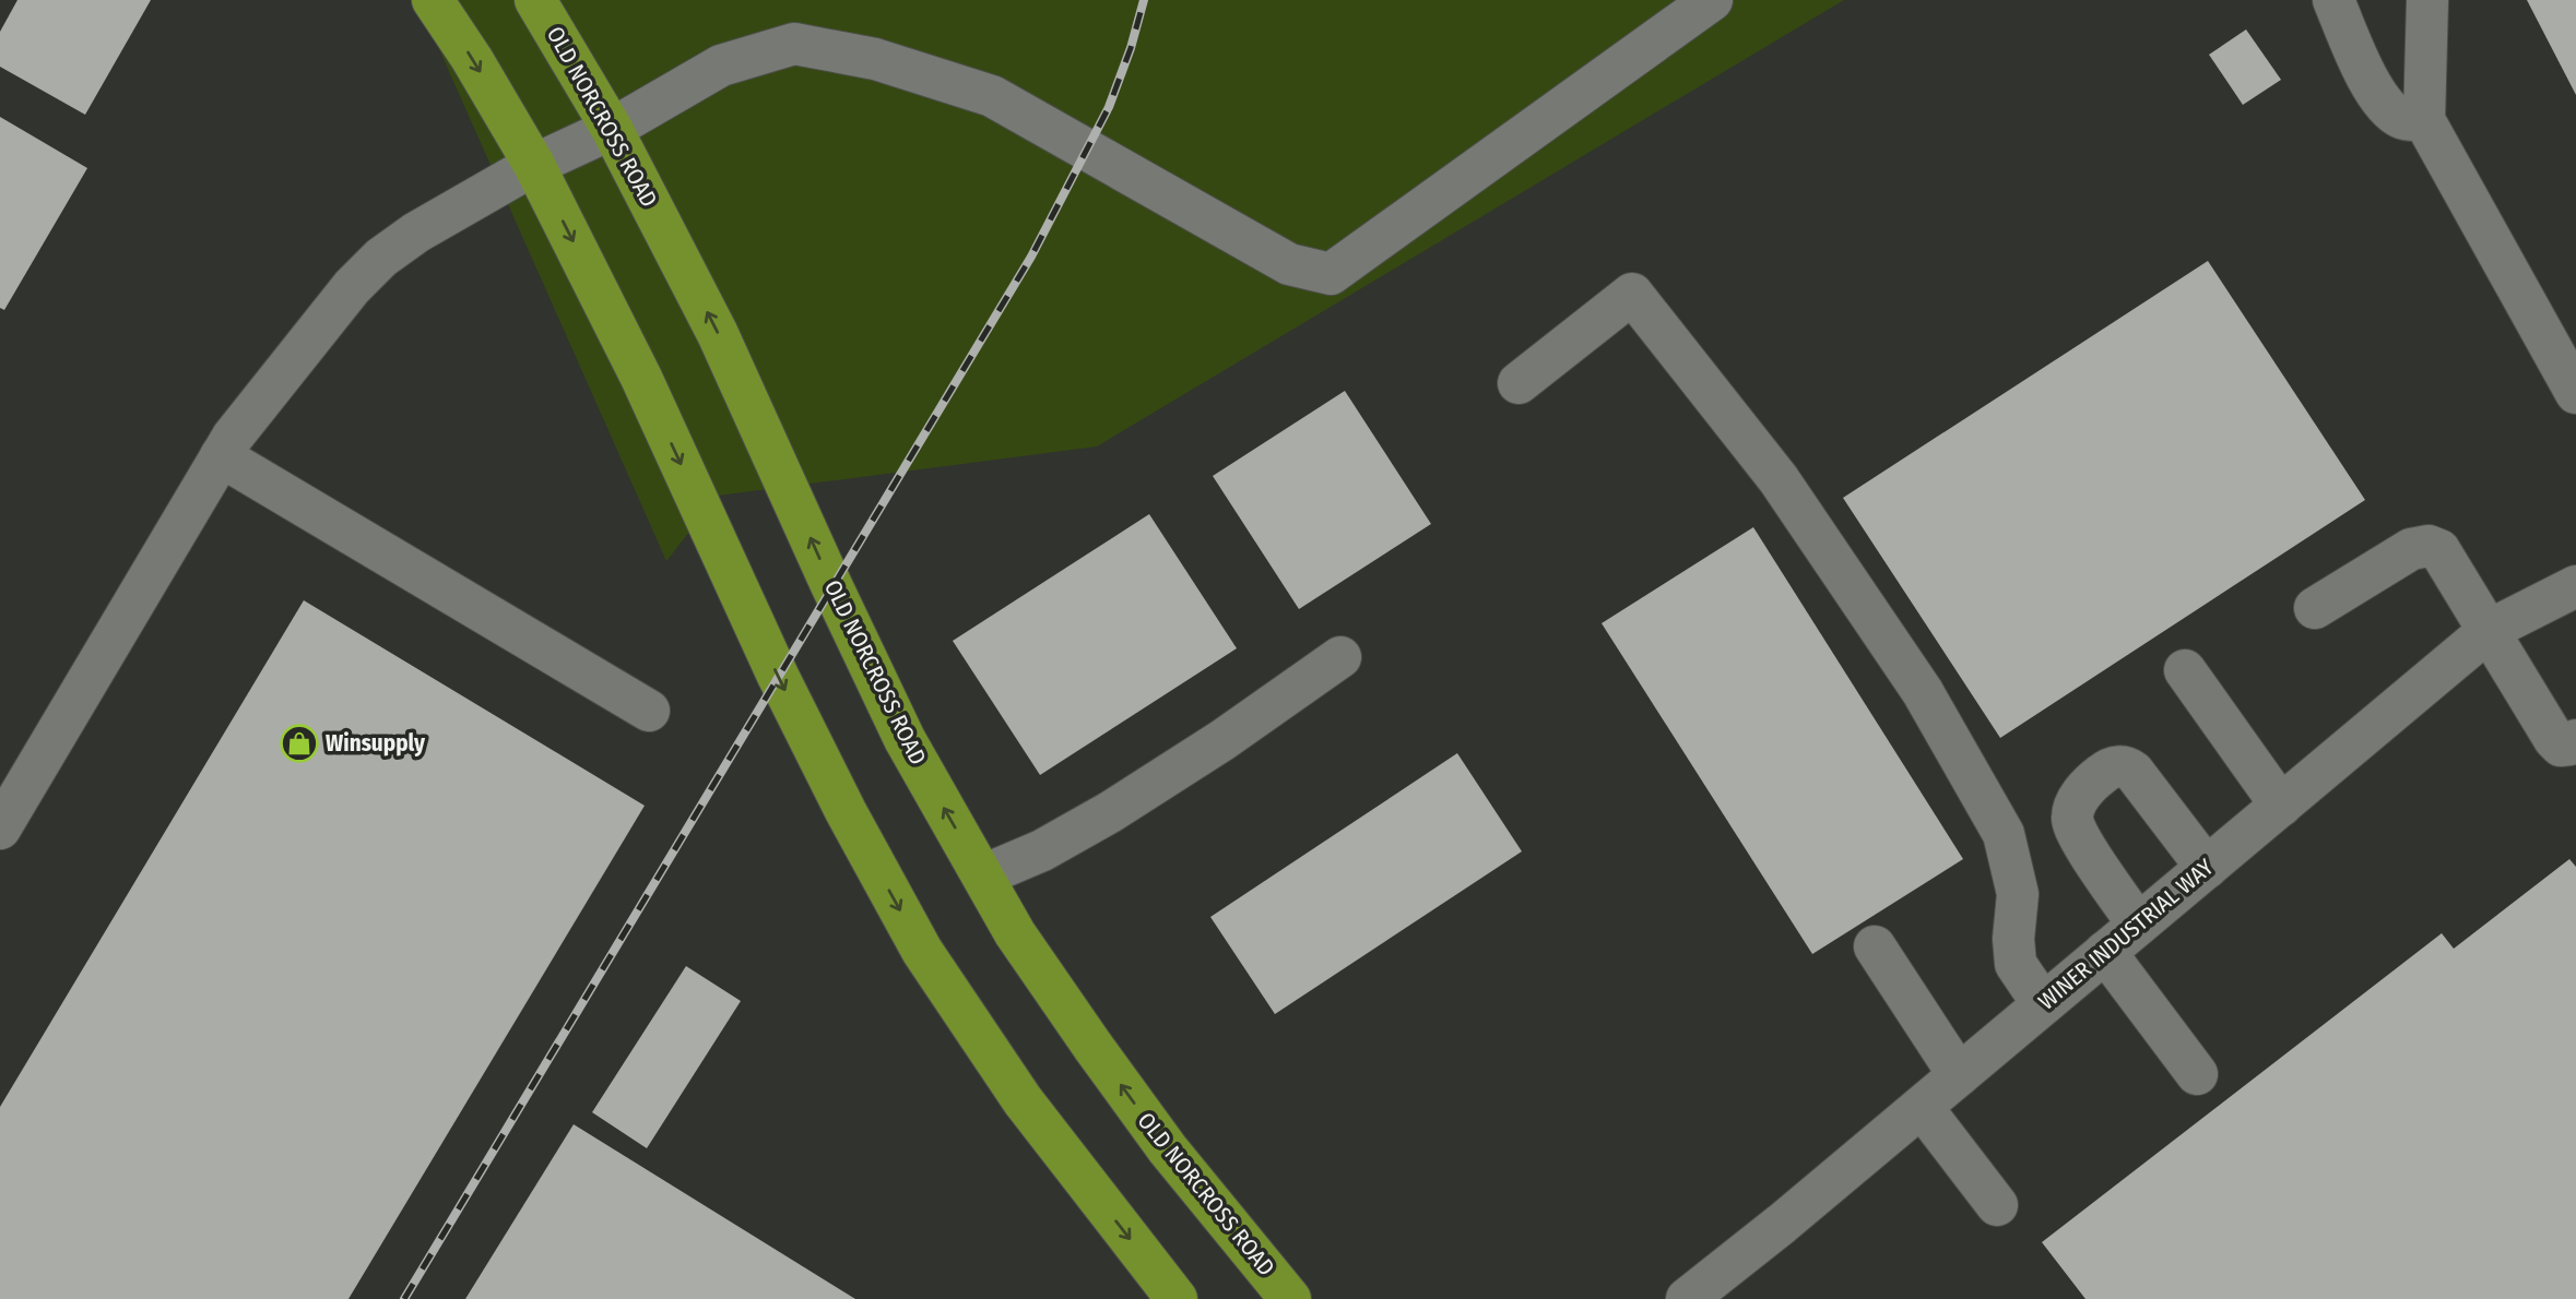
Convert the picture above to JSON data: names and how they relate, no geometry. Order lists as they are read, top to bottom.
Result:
{
  "streets": {
    "main road": ["OLD NORCROSS ROAD"],
    "street": ["WINER INDUSTRIAL WAY"]
  },
  "places": {
    "shop": ["Winsupply"]
  }
}
